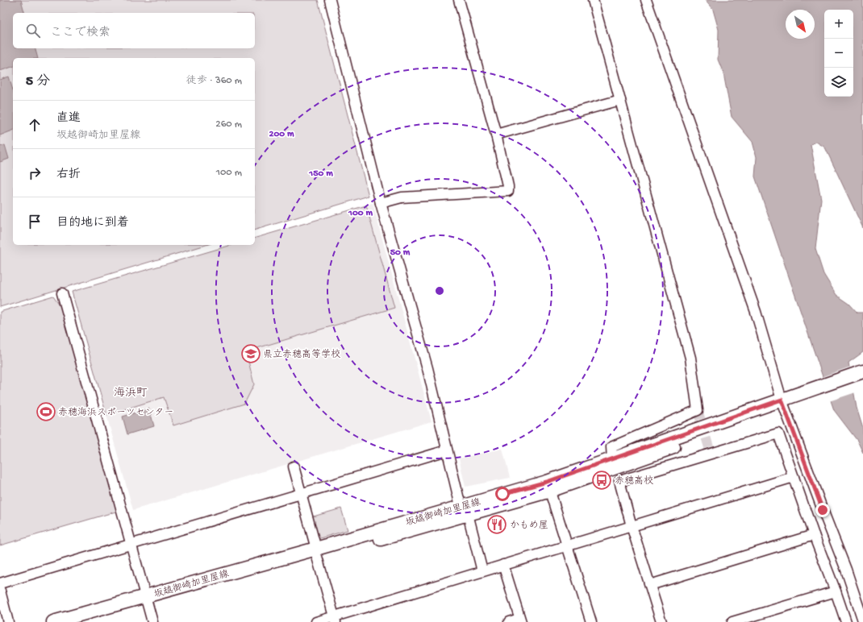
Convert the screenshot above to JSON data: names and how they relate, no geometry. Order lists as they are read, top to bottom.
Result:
{
  "streets": {
    "main road": ["坂越御崎加里屋線"]
  },
  "districts": ["海浜町"],
  "places": {
    "school or university": ["県立赤穂高等学校"],
    "sports": ["赤穂海浜スポーツセンター"],
    "bus stop": ["赤穂高校"],
    "restaurant": ["かもめ屋"]
  },
  "north": "bottom right",
  "page": {
    "map_buttons": ["+", "−"],
    "search": "ここで検索",
    "heading": ["5 分", "徒歩 · 360 m"],
    "list": [
      ["直進", "坂越御崎加里屋線", "260 m"],
      ["右折", "100 m"],
      "目的地に到着"
    ]
  },
  "rings": [
    "200 m",
    "150 m",
    "100 m",
    "50 m"
  ]
}
